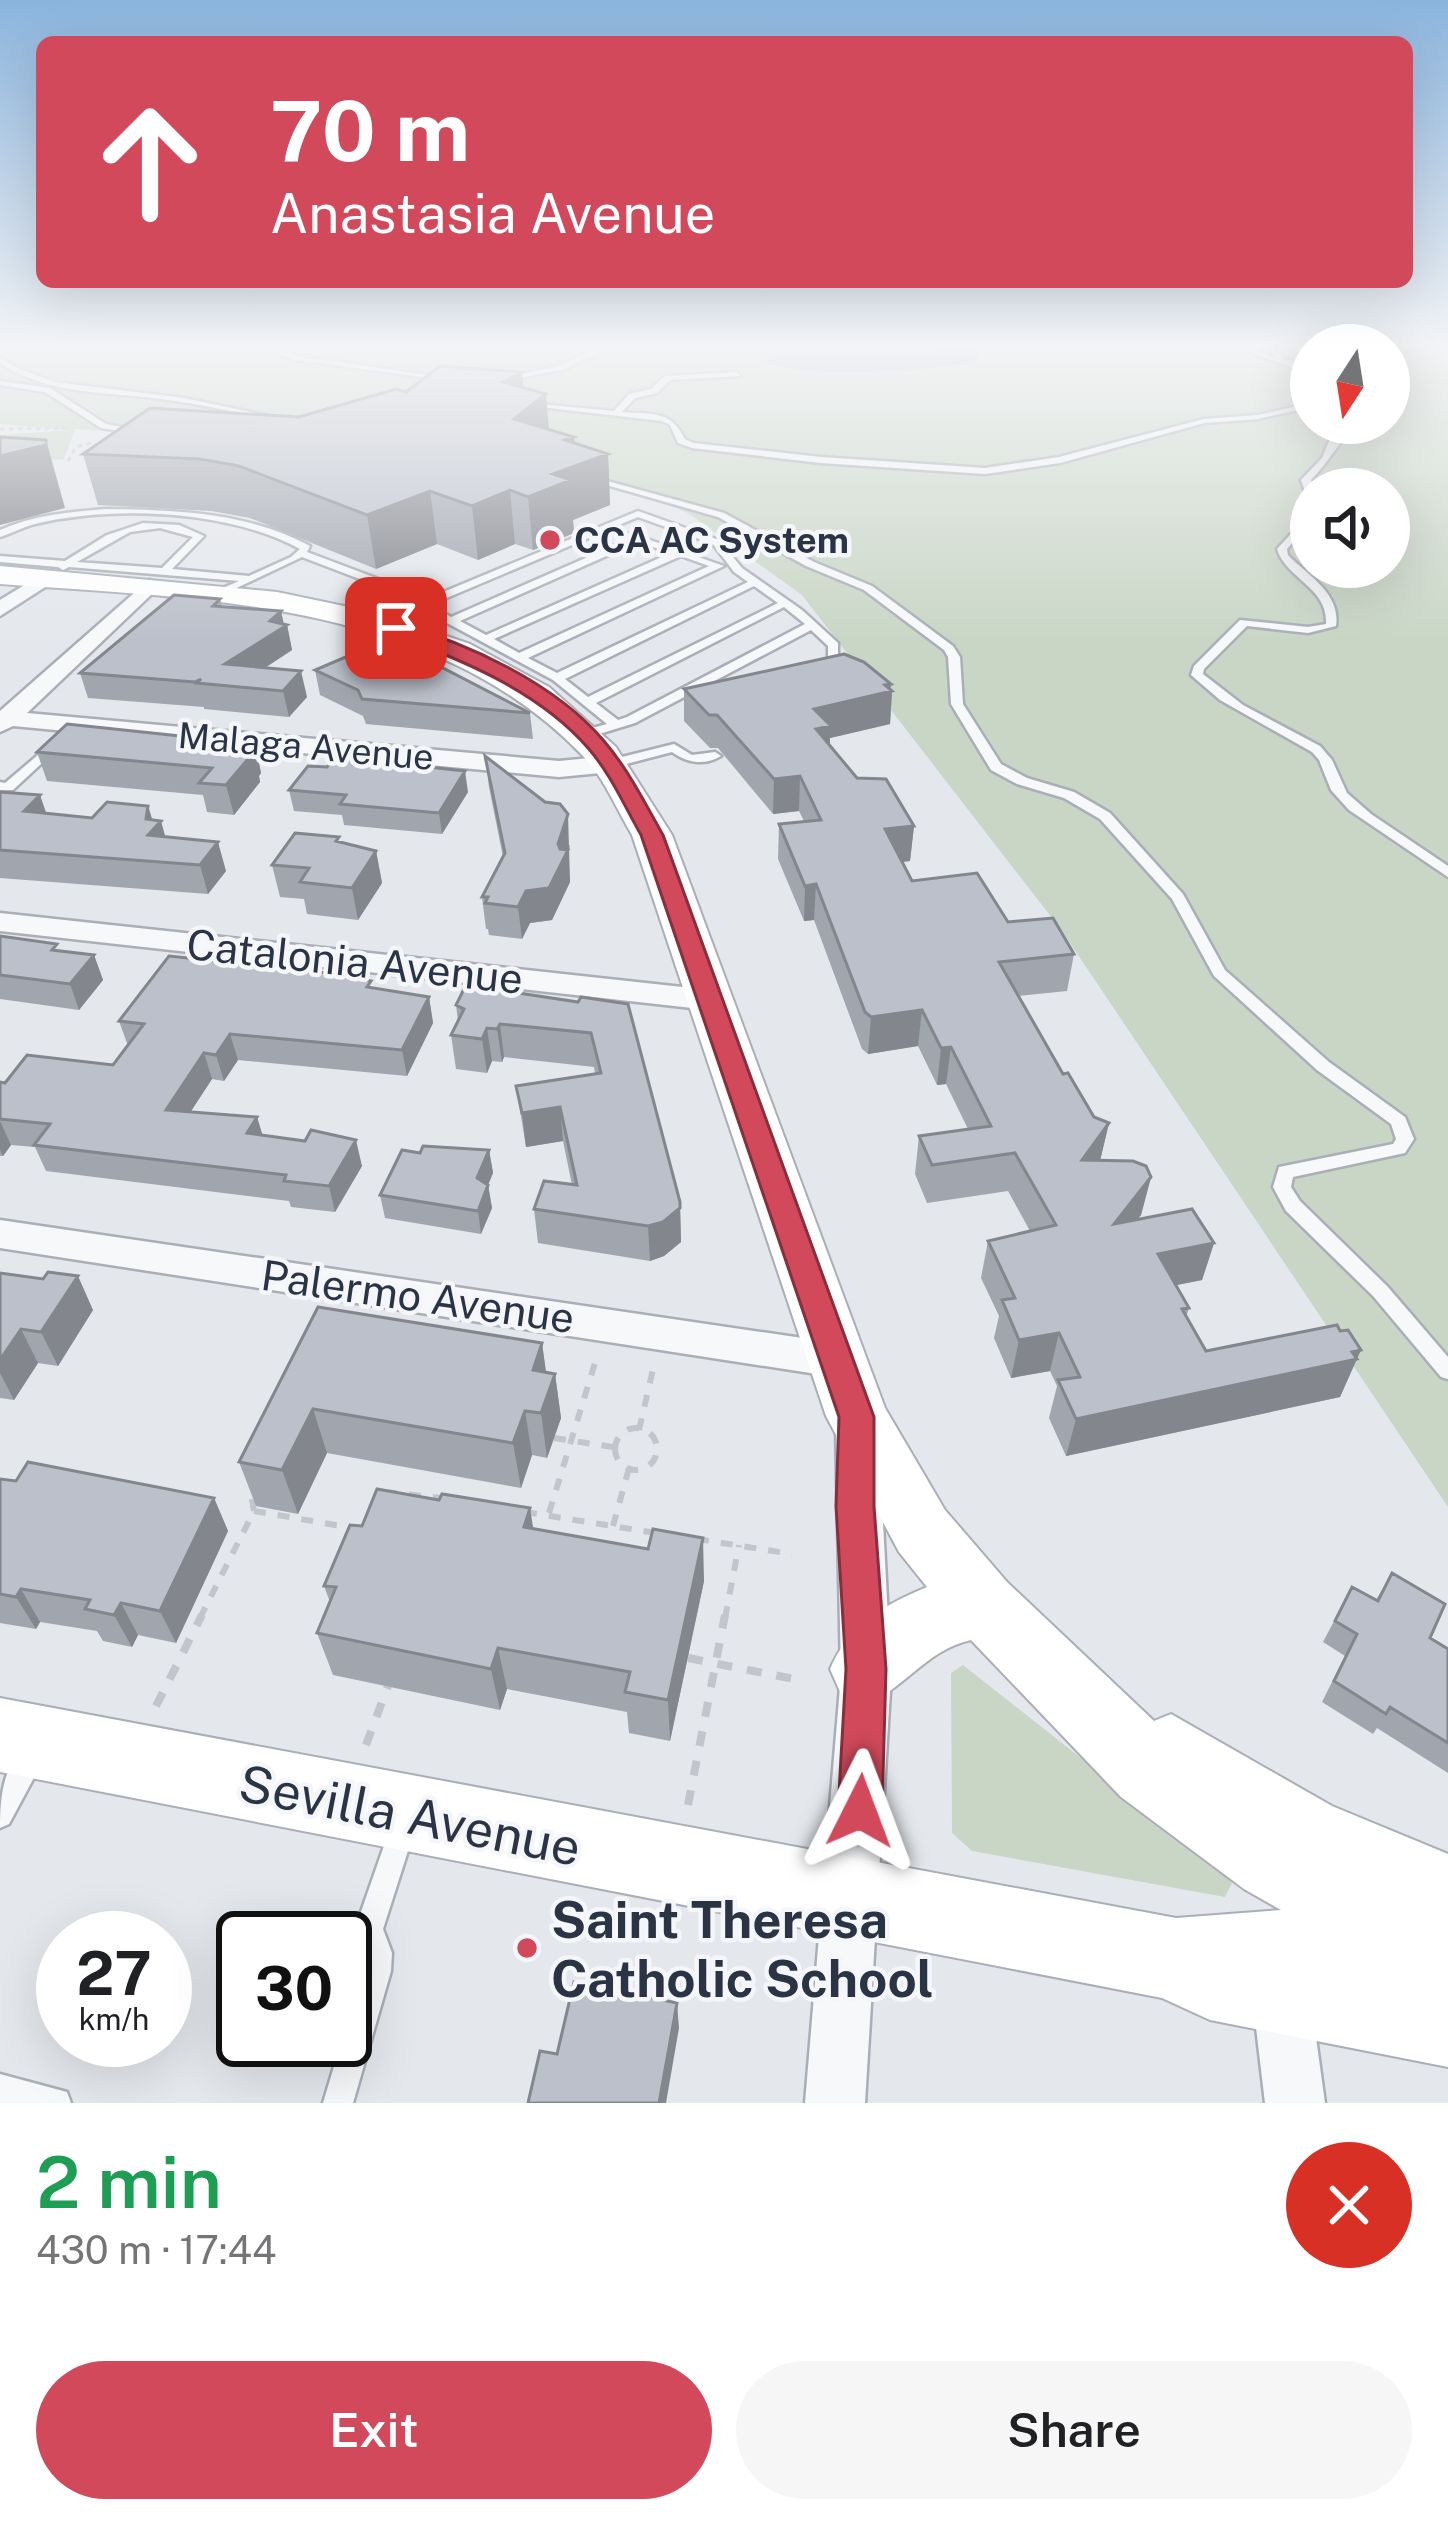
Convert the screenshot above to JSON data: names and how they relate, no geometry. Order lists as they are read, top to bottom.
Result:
{
  "streets": {
    "street": [
      "Malaga Avenue",
      "Catalonia Avenue",
      "Palermo Avenue",
      "Sevilla Avenue"
    ]
  },
  "places": ["CCA AC System", "Saint Theresa Catholic School"],
  "north": "bottom",
  "page": {
    "turn": ["70 m", "Anastasia Avenue"],
    "speed": "27 km/h",
    "limit": "30",
    "heading": ["2 min", "430 m · 17:44"],
    "buttons": ["Exit", "Share"]
  }
}
